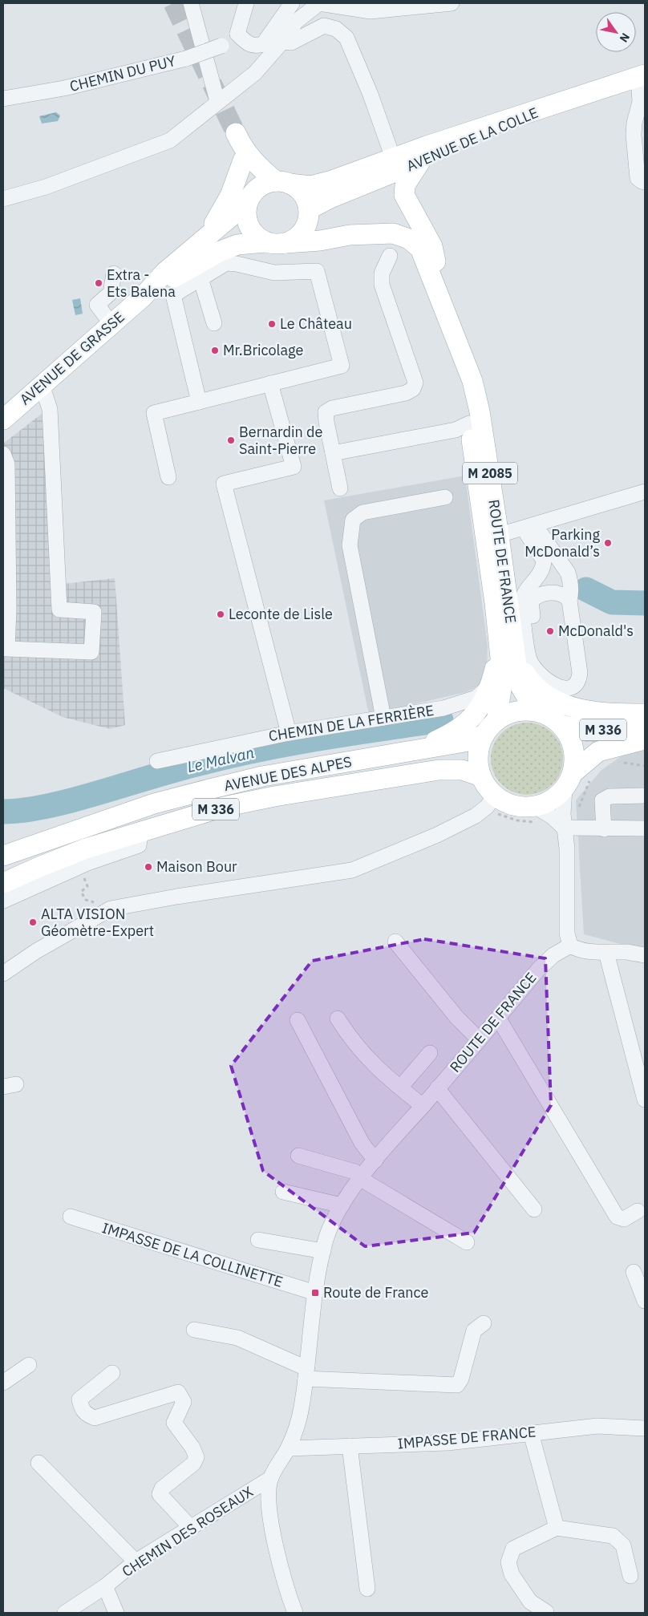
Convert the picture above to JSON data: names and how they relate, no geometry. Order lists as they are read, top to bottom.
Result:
{
  "streets": {
    "main road": [
      "AVENUE DE LA COLLE",
      "AVENUE DE GRASSE",
      "ROUTE DE FRANCE",
      "M 336",
      "AVENUE DES ALPES"
    ],
    "street": [
      "CHEMIN DU PUY",
      "CHEMIN DE LA FERRIÈRE",
      "IMPASSE DE LA COLLINETTE",
      "IMPASSE DE FRANCE",
      "CHEMIN DES ROSEAUX"
    ]
  },
  "crossings": [
    ["AVENUE DE LA COLLE", "AVENUE DE GRASSE"],
    ["AVENUE DE LA COLLE", "ROUTE DE FRANCE"],
    ["AVENUE DE GRASSE", "ROUTE DE FRANCE"],
    ["ROUTE DE FRANCE", "M 336"],
    ["ROUTE DE FRANCE", "AVENUE DES ALPES"],
    ["ROUTE DE FRANCE", "IMPASSE DE LA COLLINETTE"],
    ["ROUTE DE FRANCE", "IMPASSE DE FRANCE"],
    ["ROUTE DE FRANCE", "CHEMIN DES ROSEAUX"],
    ["M 336", "AVENUE DES ALPES"]
  ],
  "water": ["Le Malvan"],
  "places": {
    "other": [
      "Extra - Ets Balena",
      "Le Château",
      "Mr.Bricolage",
      "Bernardin de Saint-Pierre",
      "Parking McDonald’s",
      "Leconte de Lisle",
      "McDonald's",
      "Maison Bour",
      "ALTA VISION Géomètre-Expert"
    ],
    "transit": ["Route de France"]
  },
  "north": "bottom right"
}
